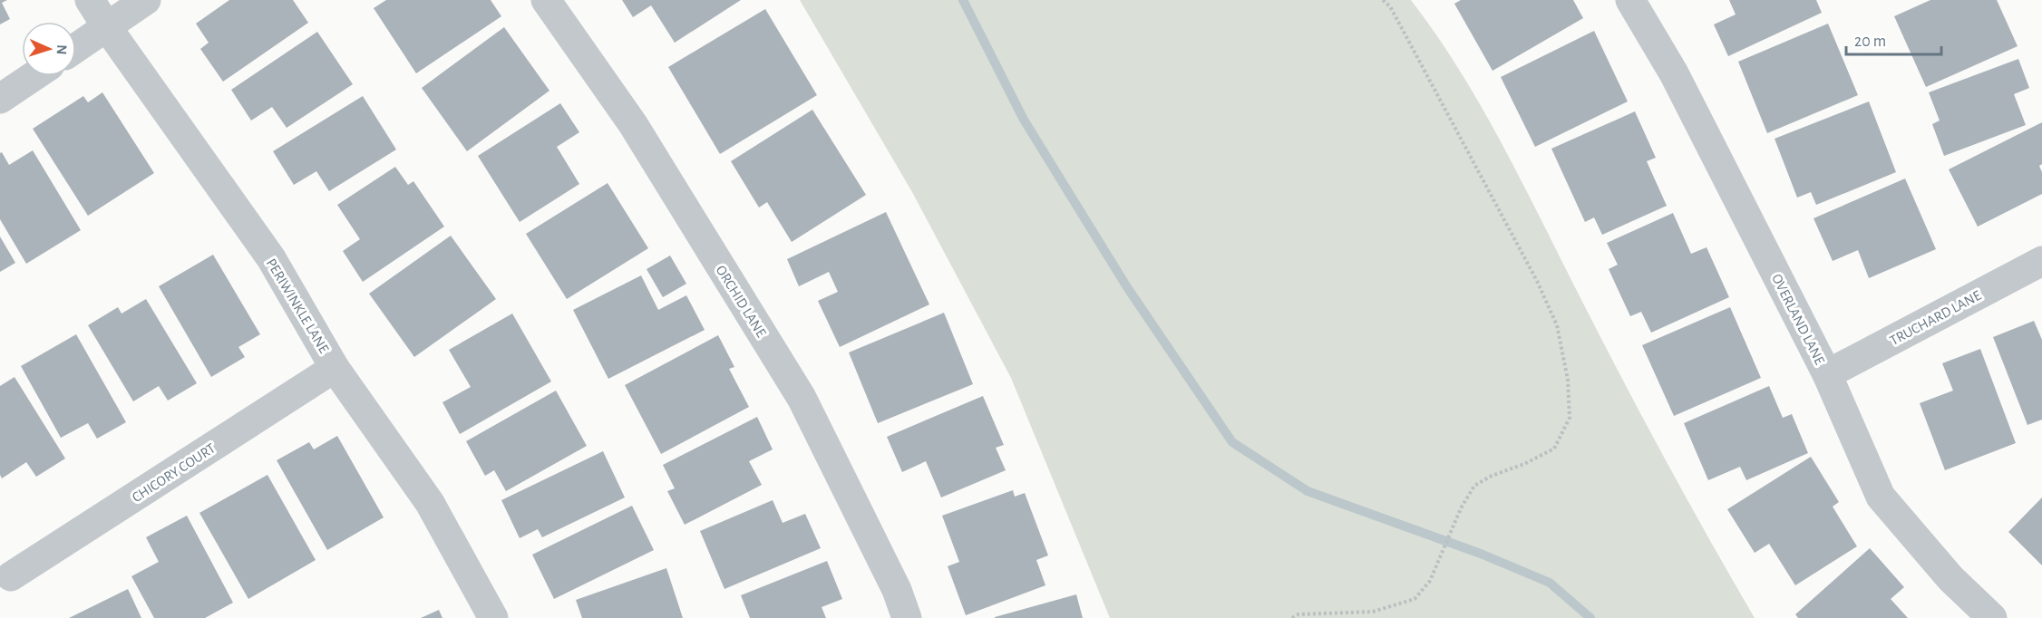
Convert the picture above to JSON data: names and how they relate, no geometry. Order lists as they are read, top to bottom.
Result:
{
  "streets": {
    "street": [
      "ORCHID LANE",
      "PERIWINKLE LANE",
      "TRUCHARD LANE",
      "OVERLAND LANE",
      "CHICORY COURT"
    ]
  },
  "crossings": [
    ["PERIWINKLE LANE", "CHICORY COURT"],
    ["TRUCHARD LANE", "OVERLAND LANE"]
  ],
  "scale_bar": "20 m",
  "north": "right"
}
